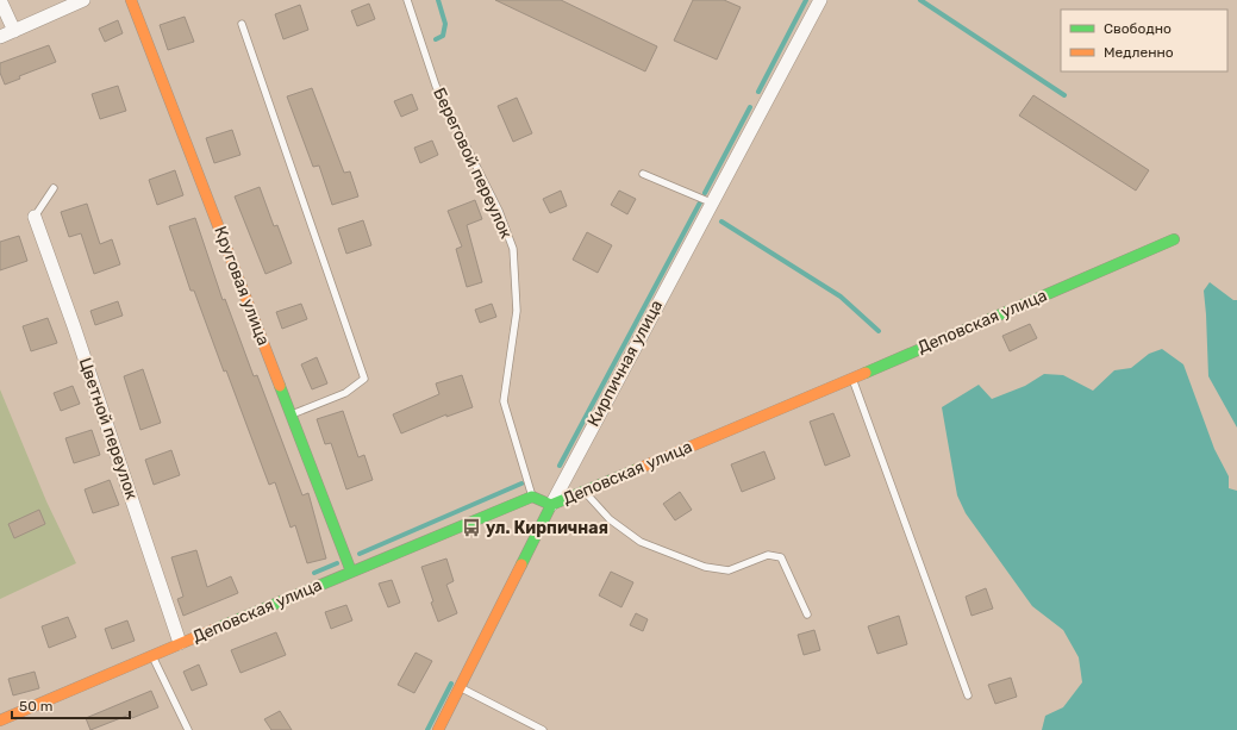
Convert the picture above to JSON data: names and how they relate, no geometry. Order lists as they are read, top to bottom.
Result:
{
  "streets": {
    "street": [
      "Круговая улица",
      "Деповская улица",
      "Кирпичная улица",
      "Цветной переулок"
    ],
    "lane": ["Береговой переулок"]
  },
  "crossings": [
    ["Береговой переулок", "Деповская улица"],
    ["Круговая улица", "Деповская улица"],
    ["Деповская улица", "Кирпичная улица"],
    ["Деповская улица", "Цветной переулок"]
  ],
  "places": {
    "bus stop": ["ул. Кирпичная"]
  },
  "legend": ["Свободно", "Медленно"],
  "scale_bar": "50 m"
}
